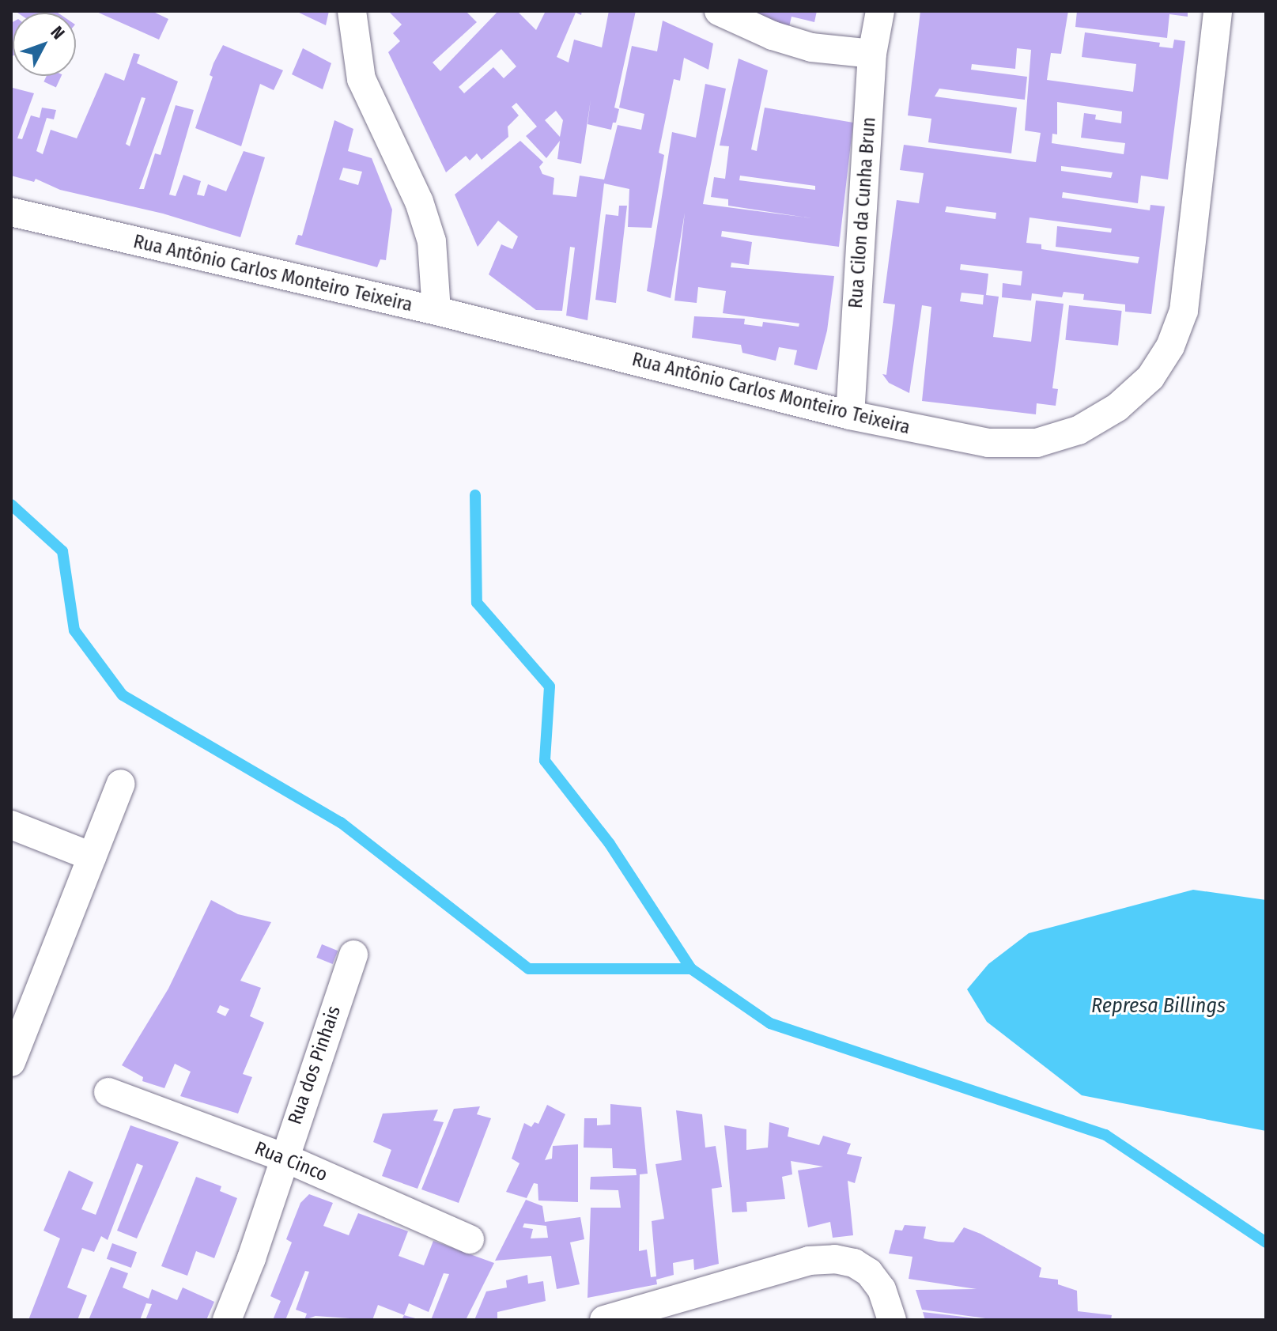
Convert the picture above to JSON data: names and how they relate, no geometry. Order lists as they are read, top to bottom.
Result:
{
  "streets": {
    "street": [
      "Rua Cilon da Cunha Brun",
      "Rua Antônio Carlos Monteiro Teixeira",
      "Rua dos Pinhais",
      "Rua Cinco"
    ]
  },
  "crossings": [
    ["Rua Cilon da Cunha Brun", "Rua Antônio Carlos Monteiro Teixeira"],
    ["Rua dos Pinhais", "Rua Cinco"]
  ],
  "water": ["Represa Billings"],
  "north": "top right"
}
